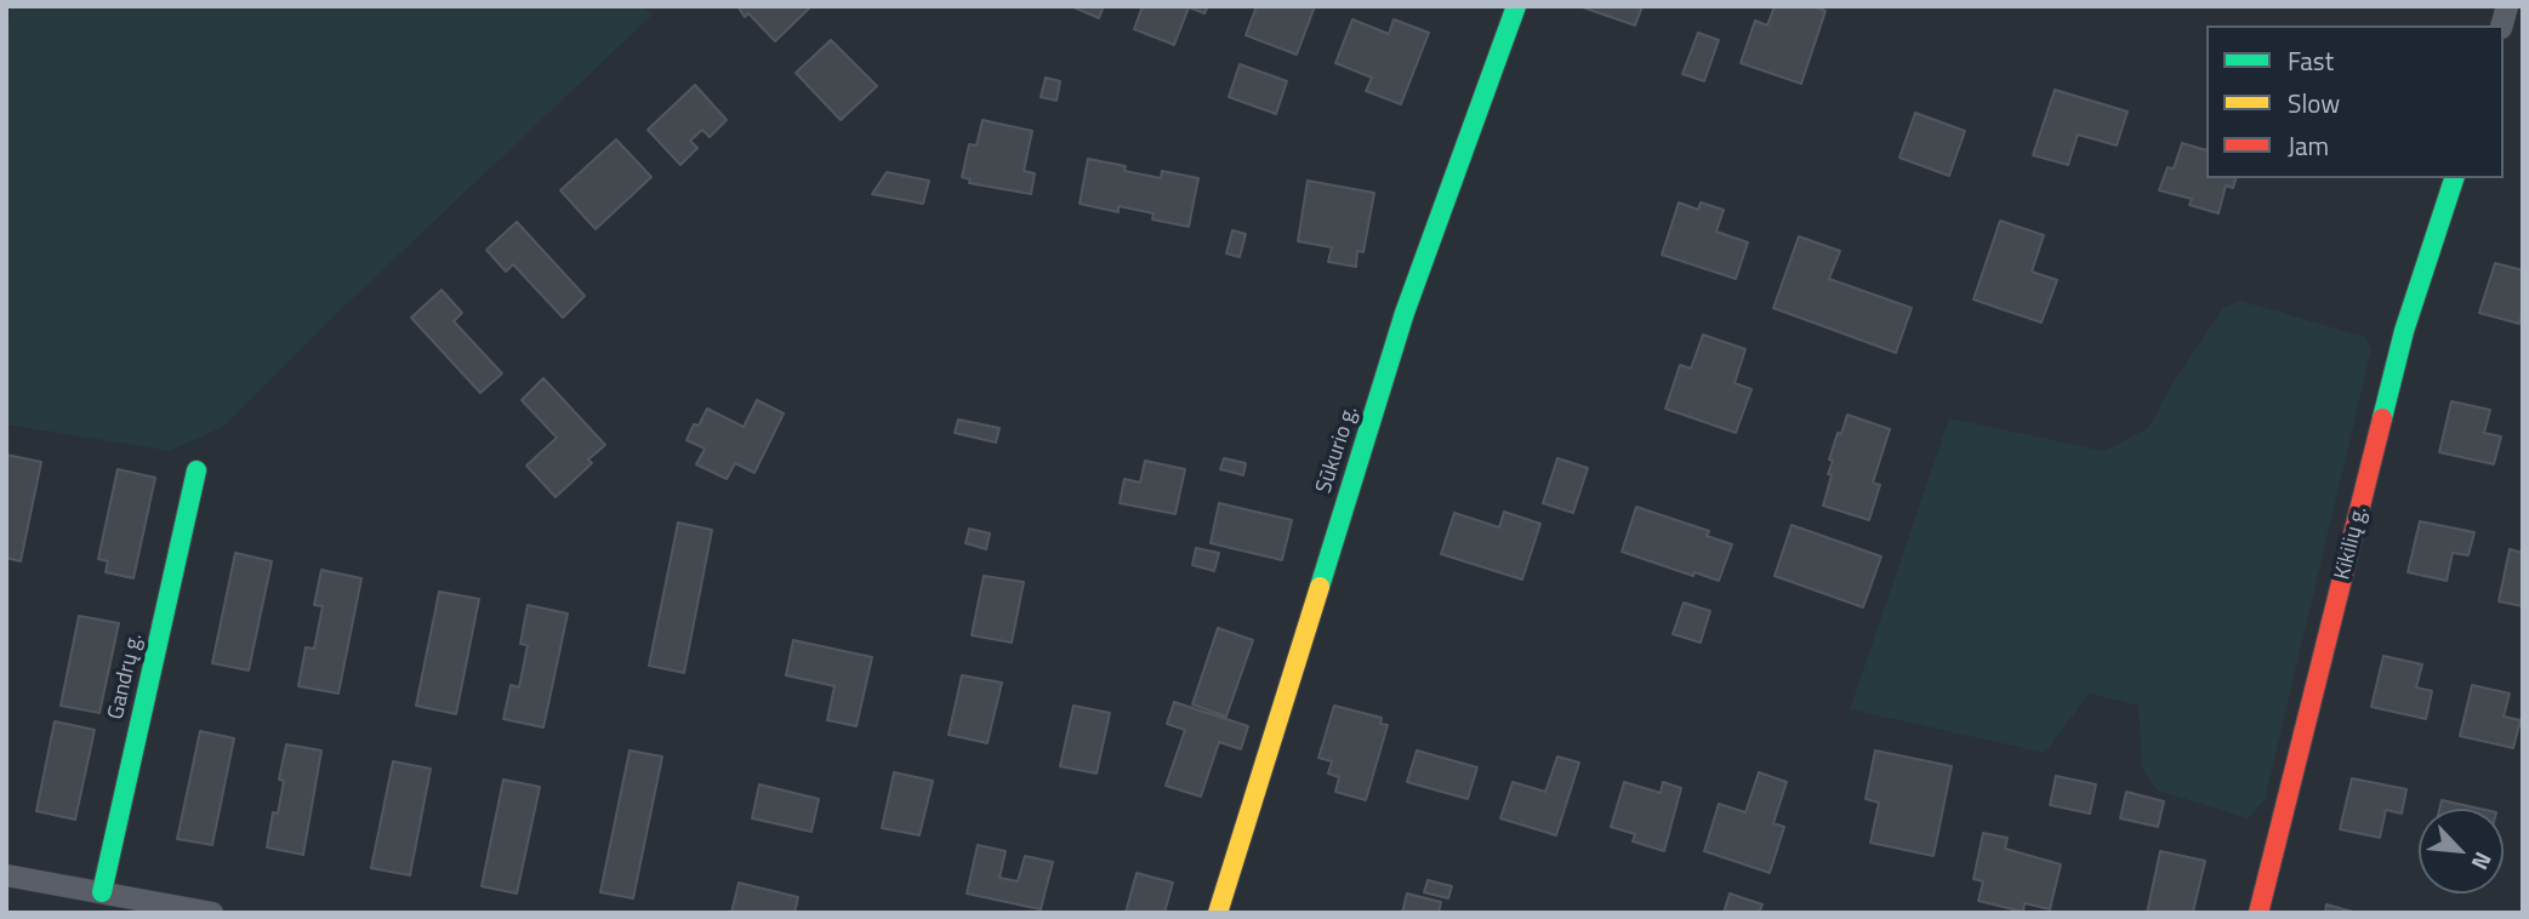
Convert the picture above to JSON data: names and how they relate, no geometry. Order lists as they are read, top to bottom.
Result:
{
  "streets": {
    "street": ["Sūkurio g.", "Kikilių g.", "Gandrų g."]
  },
  "legend": ["Fast", "Slow", "Jam"],
  "north": "bottom right"
}
